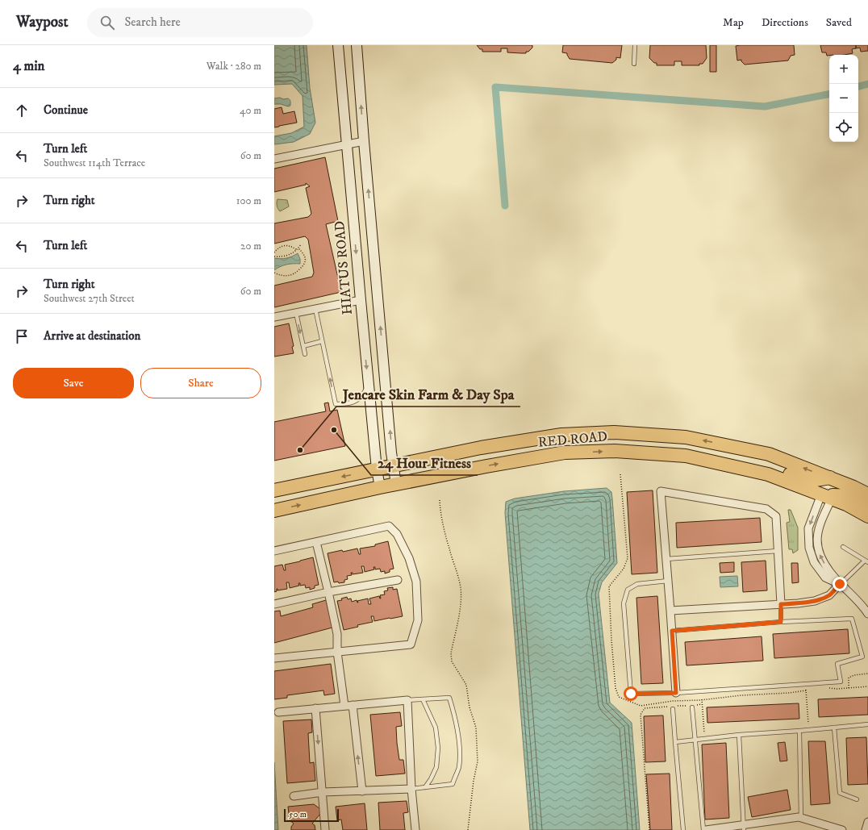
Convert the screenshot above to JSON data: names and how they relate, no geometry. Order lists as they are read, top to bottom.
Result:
{
  "streets": {
    "highway": ["RED ROAD"],
    "main road": ["HIATUS ROAD"]
  },
  "crossings": [
    ["HIATUS ROAD", "RED ROAD"]
  ],
  "places": ["24 Hour Fitness", "Jencare Skin Farm & Day Spa"],
  "scale_bar": "50 m",
  "page": {
    "header": "Waypost",
    "search": "Search here",
    "nav": ["Map", "Directions", "Saved"],
    "heading": ["4 min", "Walk · 280 m"],
    "map_buttons": ["+", "−"],
    "list": [
      ["Continue", "40 m"],
      ["Turn left", "Southwest 114th Terrace", "60 m"],
      ["Turn right", "100 m"],
      ["Turn left", "20 m"],
      ["Turn right", "Southwest 27th Street", "60 m"],
      "Arrive at destination"
    ],
    "buttons": ["Save", "Share"],
    "scale": "50 m"
  }
}
